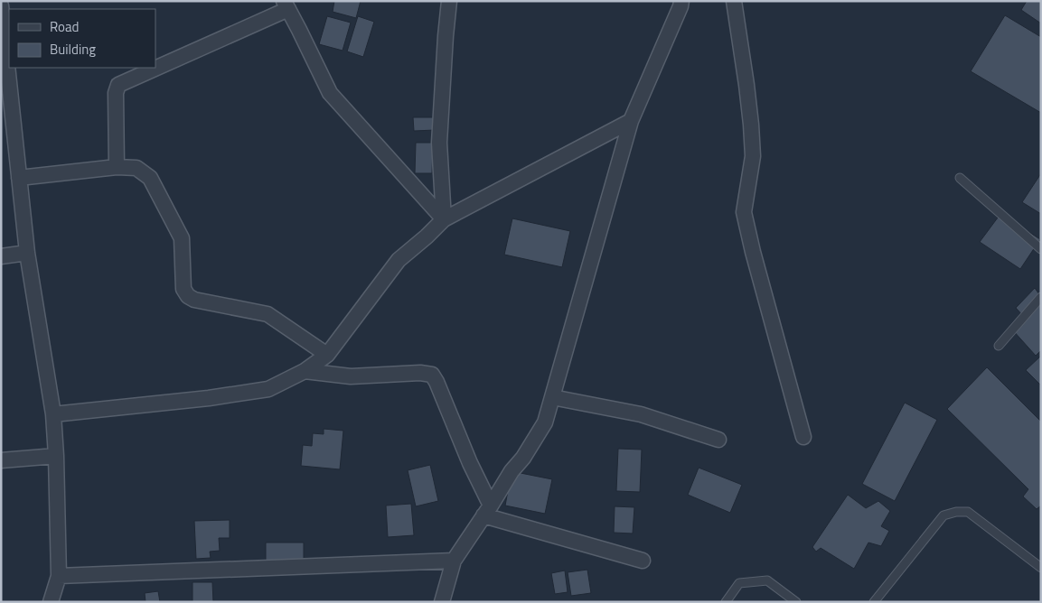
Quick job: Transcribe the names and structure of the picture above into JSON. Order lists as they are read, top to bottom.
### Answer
{
  "legend": ["Road", "Building"]
}
